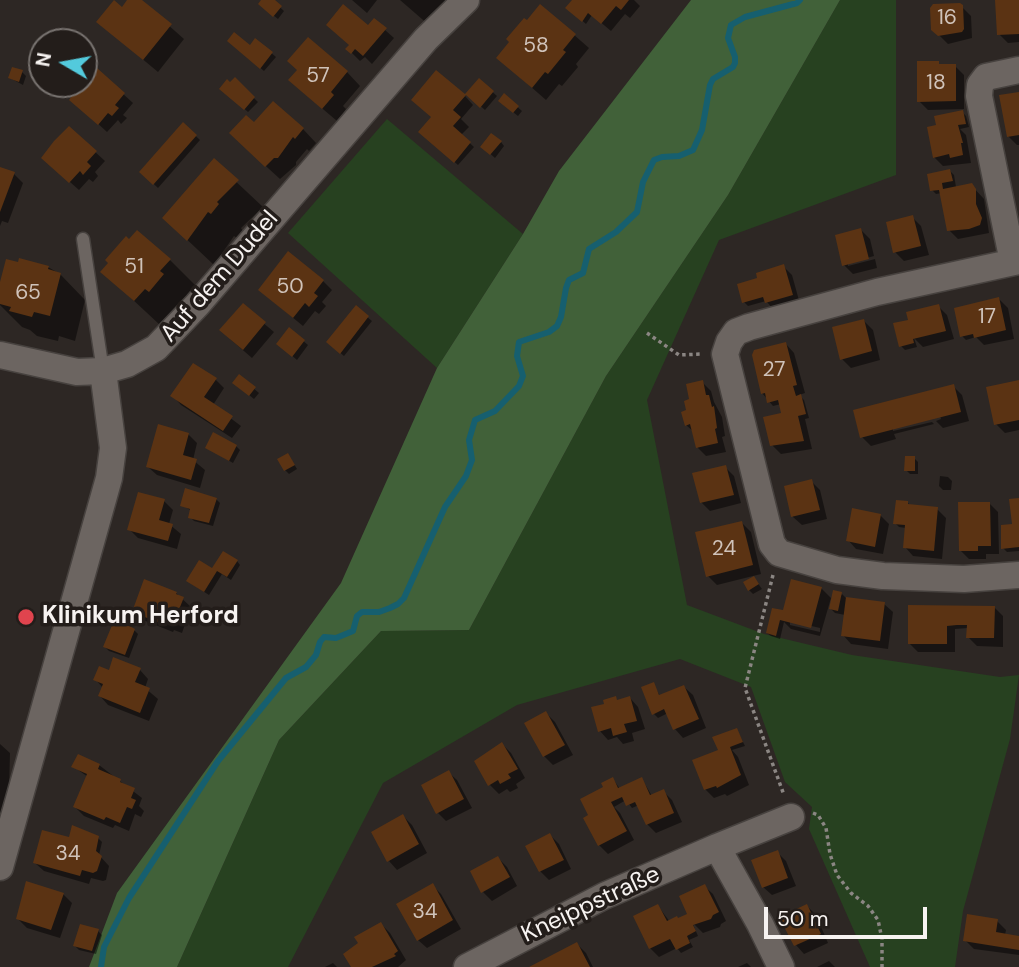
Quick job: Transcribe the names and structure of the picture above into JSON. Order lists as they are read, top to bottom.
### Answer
{
  "streets": {
    "street": ["Auf dem Dudel", "Kneippstraße"]
  },
  "places": ["Klinikum Herford"],
  "house_numbers": [
    "16",
    "58",
    "57",
    "18",
    "51",
    "50",
    "65",
    "17",
    "27",
    "24",
    "34",
    "34"
  ],
  "scale_bar": "50 m",
  "north": "left"
}
